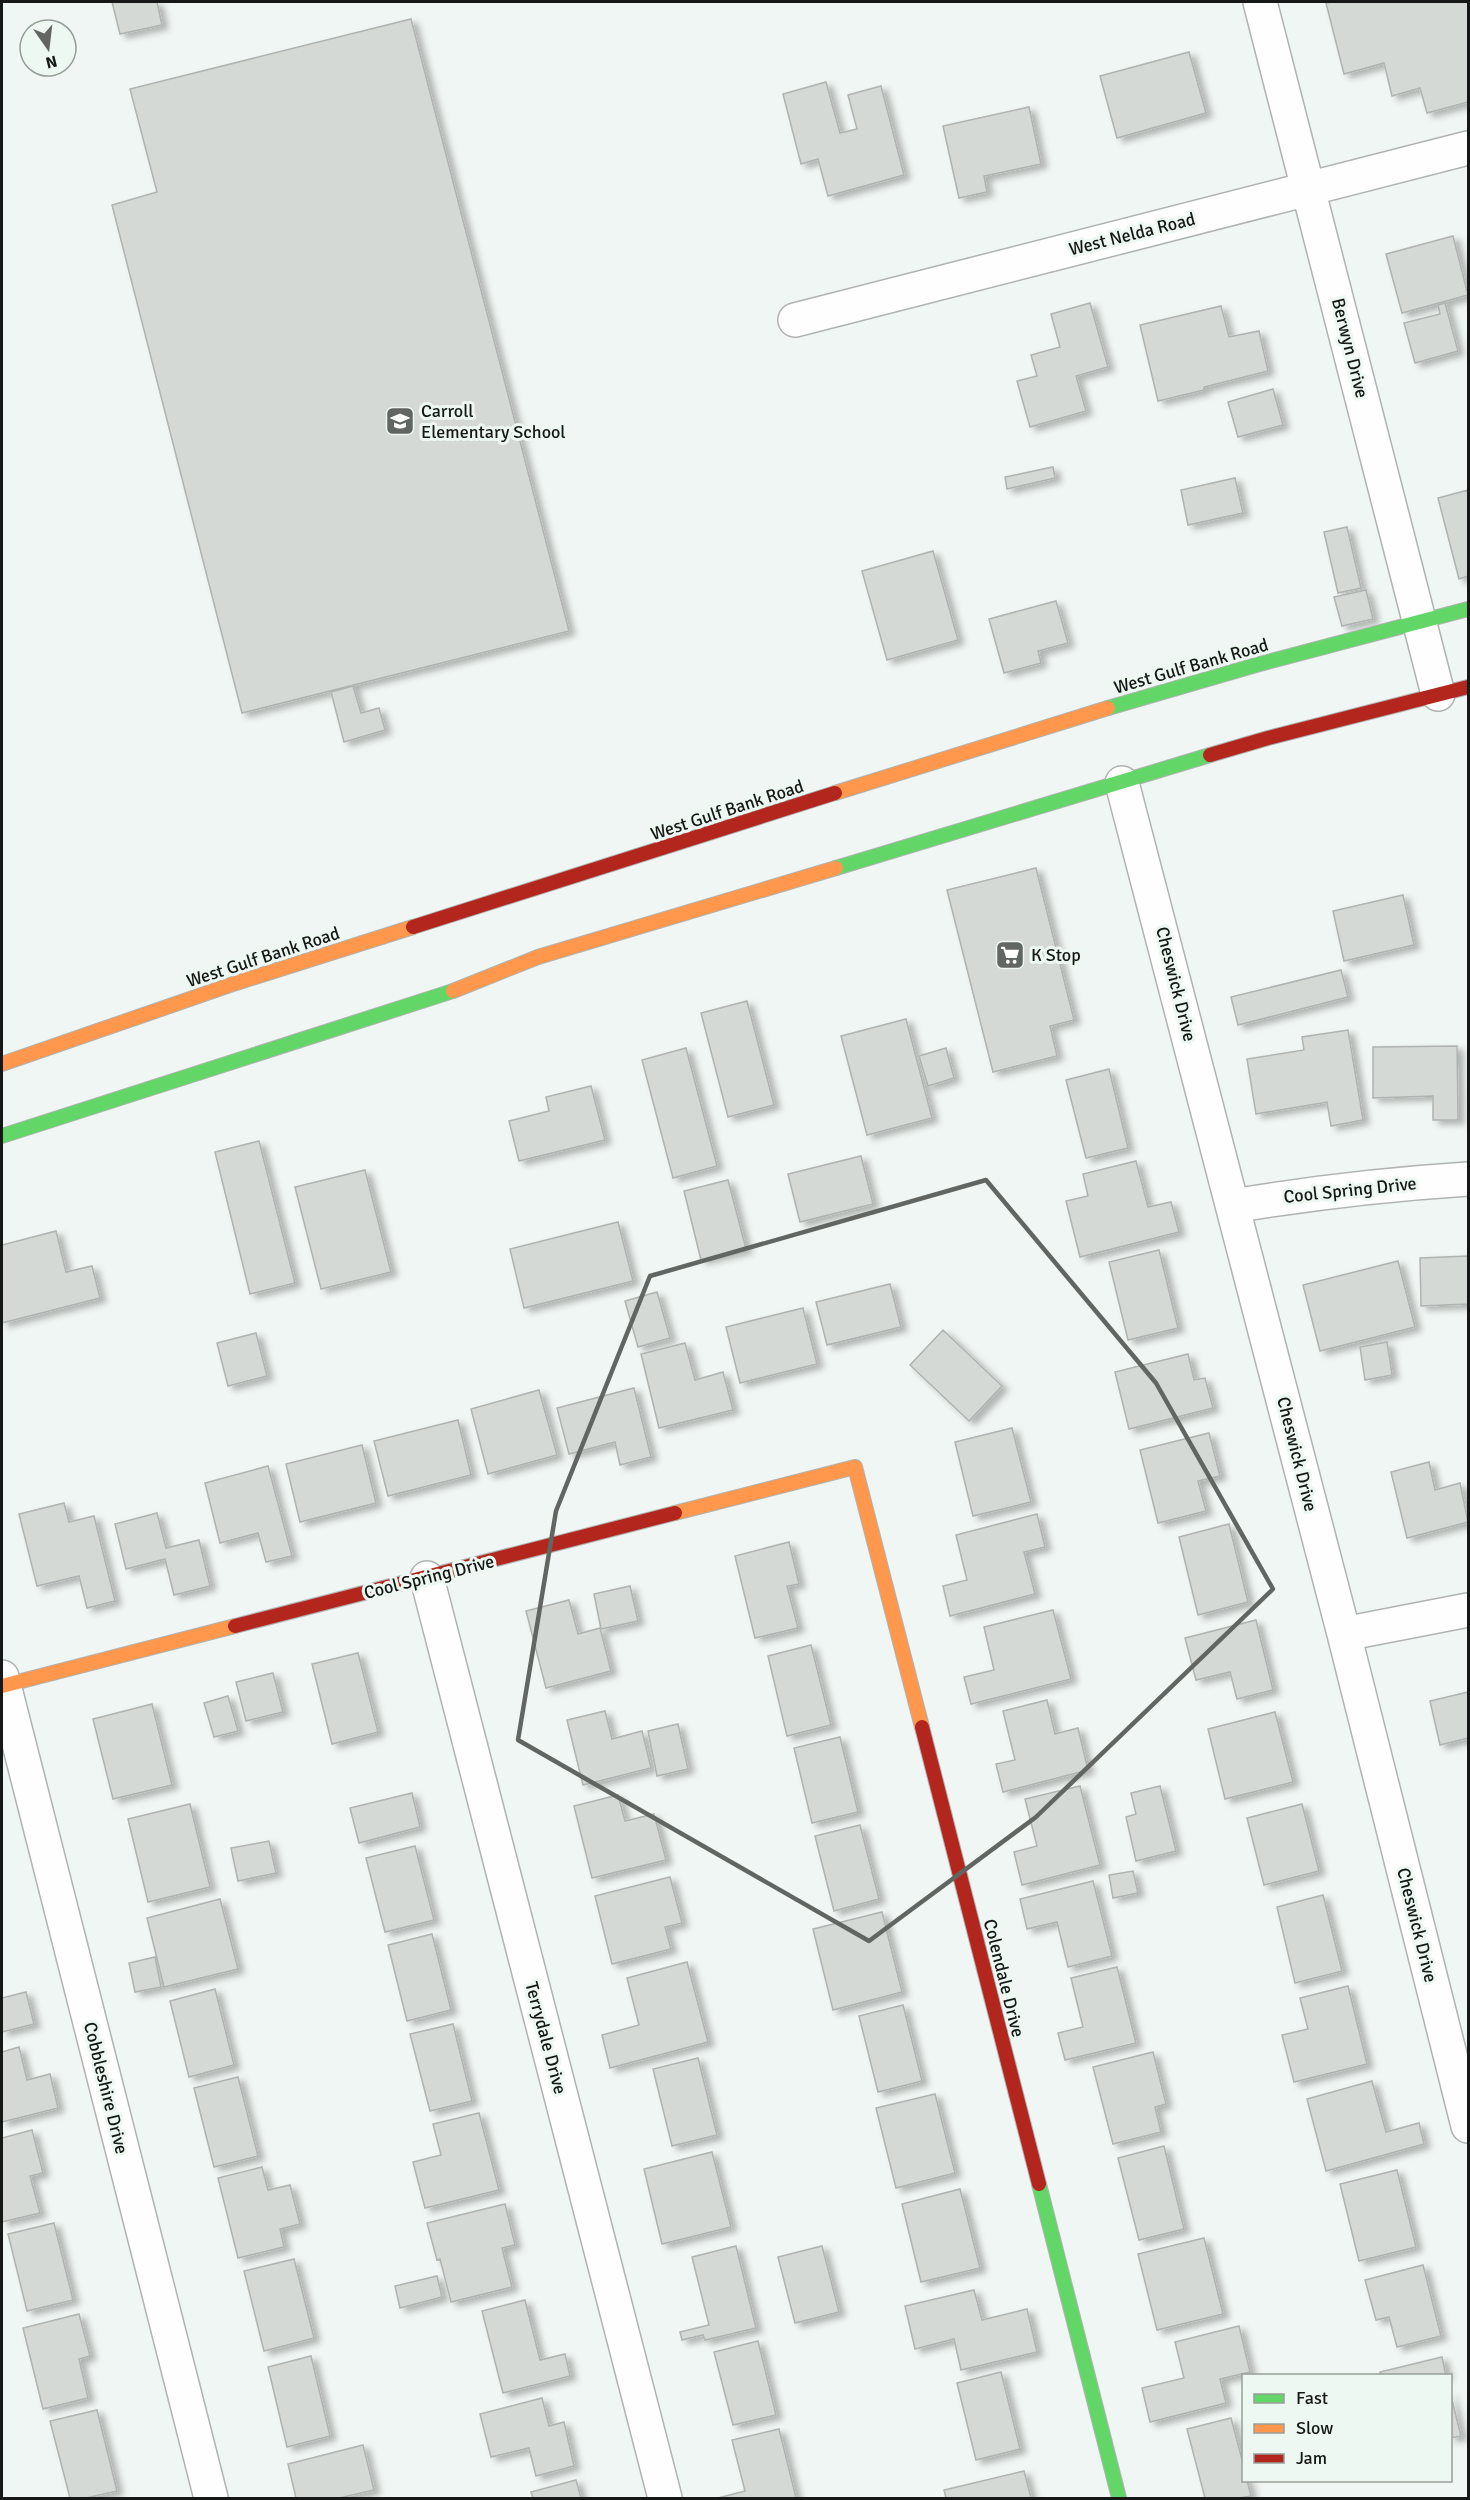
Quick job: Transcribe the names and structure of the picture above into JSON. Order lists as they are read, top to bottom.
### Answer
{
  "streets": {
    "main road": ["West Gulf Bank Road", "Cool Spring Drive", "Colendale Drive"],
    "street": [
      "West Nelda Road",
      "Berwyn Drive",
      "Cheswick Drive",
      "Terrydale Drive",
      "Cobbleshire Drive"
    ]
  },
  "crossings": [
    ["West Nelda Road", "Berwyn Drive"],
    ["Berwyn Drive", "West Gulf Bank Road"],
    ["Cheswick Drive", "Cool Spring Drive"],
    ["Cool Spring Drive", "Colendale Drive"],
    ["Cool Spring Drive", "Terrydale Drive"],
    ["Cool Spring Drive", "Cobbleshire Drive"]
  ],
  "places": {
    "school or university": ["Carroll Elementary School"],
    "supermarket": ["K Stop"]
  },
  "legend": ["Fast", "Slow", "Jam"],
  "north": "bottom"
}
